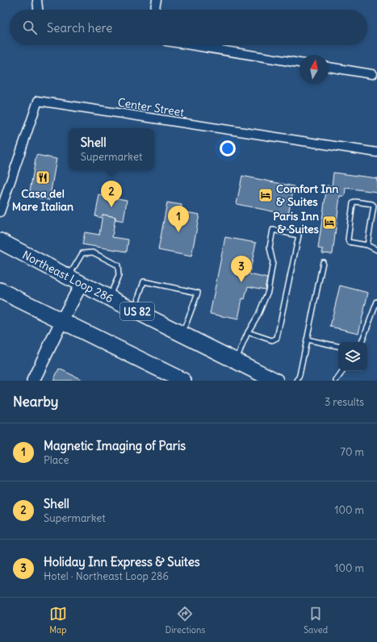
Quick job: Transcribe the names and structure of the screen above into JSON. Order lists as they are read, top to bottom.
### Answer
{
  "streets": {
    "highway": ["Northeast Loop 286", "US 82"],
    "street": ["Center Street"]
  },
  "places": {
    "restaurant": ["Casa del Mare Italian"],
    "hotel": ["Comfort Inn & Suites", "Paris Inn & Suites"]
  },
  "north": "top",
  "page": {
    "search": "Search here",
    "popup": ["Shell", "Supermarket"],
    "pins": ["2", "1", "3"],
    "heading": ["Nearby", "3 results"],
    "list": [
      {
        "mark": "1",
        "name": "Magnetic Imaging of Paris",
        "note": "Place",
        "value": "70 m"
      },
      {
        "mark": "2",
        "name": "Shell",
        "note": "Supermarket",
        "value": "100 m"
      },
      {
        "mark": "3",
        "name": "Holiday Inn Express & Suites",
        "note": "Hotel · Northeast Loop 286",
        "value": "100 m"
      }
    ],
    "nav": ["Map", "Directions", "Saved"]
  }
}
